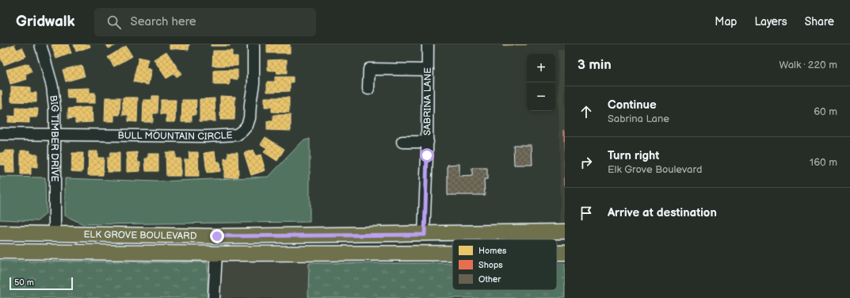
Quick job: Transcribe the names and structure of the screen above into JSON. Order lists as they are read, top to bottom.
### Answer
{
  "streets": {
    "main road": ["ELK GROVE BOULEVARD"],
    "street": ["SABRINA LANE", "BULL MOUNTAIN CIRCLE", "BIG TIMBER DRIVE"]
  },
  "crossings": [
    ["SABRINA LANE", "ELK GROVE BOULEVARD"],
    ["BULL MOUNTAIN CIRCLE", "BIG TIMBER DRIVE"],
    ["BIG TIMBER DRIVE", "ELK GROVE BOULEVARD"]
  ],
  "legend": ["Homes", "Shops", "Other"],
  "scale_bar": "50 m",
  "page": {
    "header": "Gridwalk",
    "search": "Search here",
    "nav": ["Map", "Layers", "Share"],
    "heading": ["3 min", "Walk · 220 m"],
    "map_buttons": ["+", "−"],
    "list": [
      ["Continue", "Sabrina Lane", "60 m"],
      ["Turn right", "Elk Grove Boulevard", "160 m"],
      "Arrive at destination"
    ],
    "scale": "50 m"
  }
}
